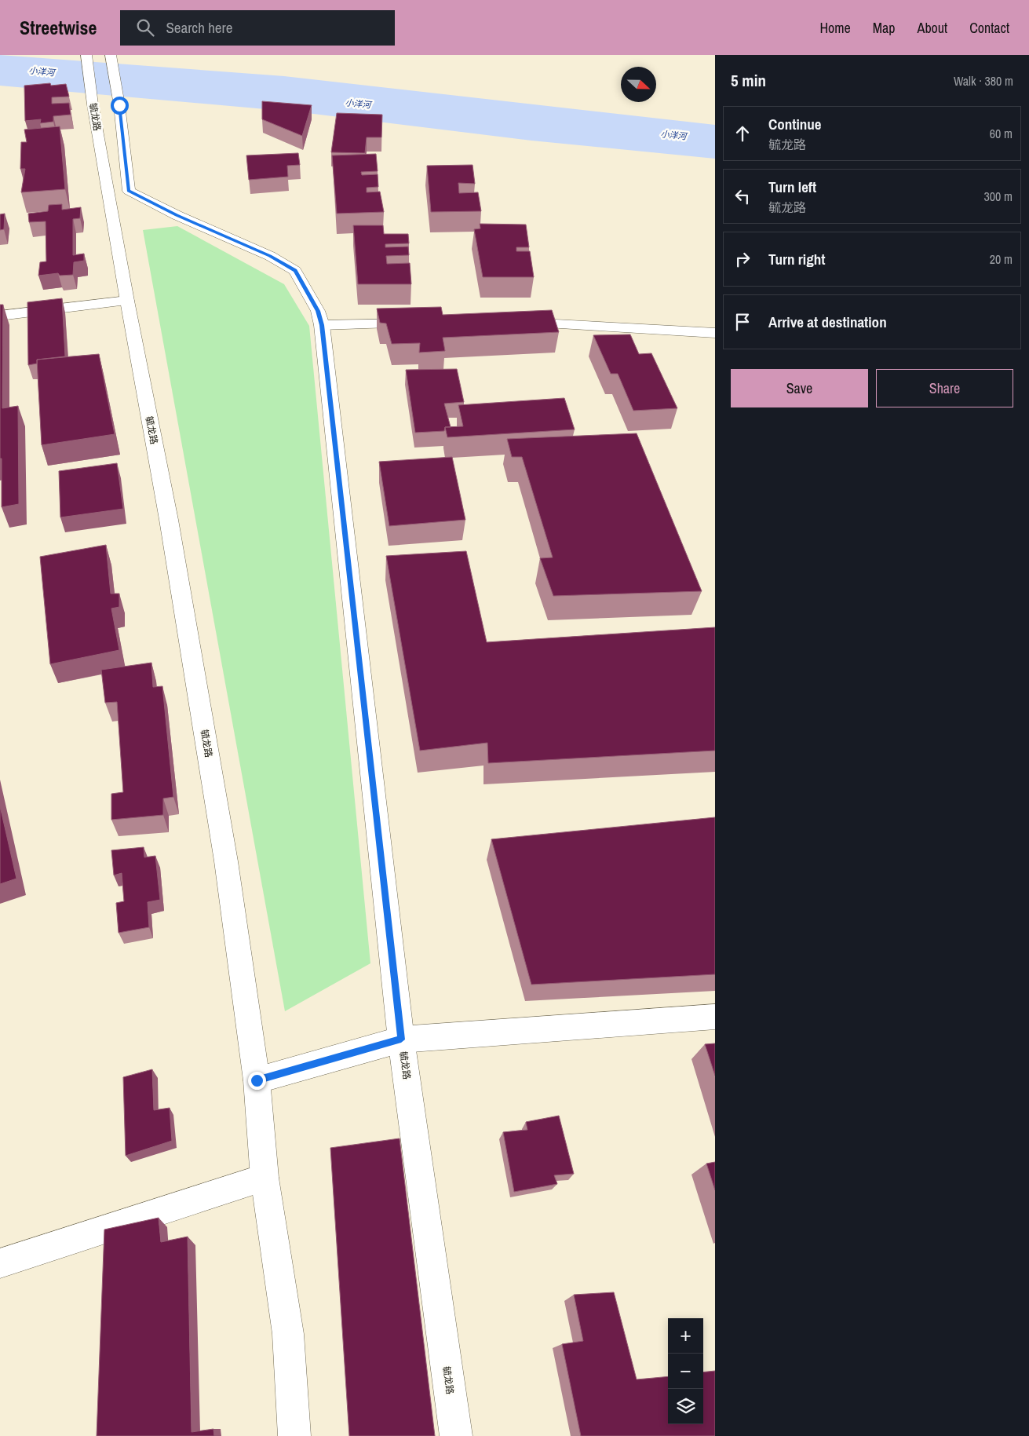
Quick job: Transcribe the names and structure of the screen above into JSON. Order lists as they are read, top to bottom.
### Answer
{
  "streets": {
    "main road": ["毓龙路"]
  },
  "water": ["小洋河"],
  "north": "right",
  "page": {
    "header": "Streetwise",
    "search": "Search here",
    "nav": [
      "Home",
      "Map",
      "About",
      "Contact"
    ],
    "heading": ["5 min", "Walk · 380 m"],
    "list": [
      ["Continue", "毓龙路", "60 m"],
      ["Turn left", "毓龙路", "300 m"],
      ["Turn right", "20 m"],
      "Arrive at destination"
    ],
    "buttons": ["Save", "Share"],
    "map_buttons": ["+", "−"]
  }
}
